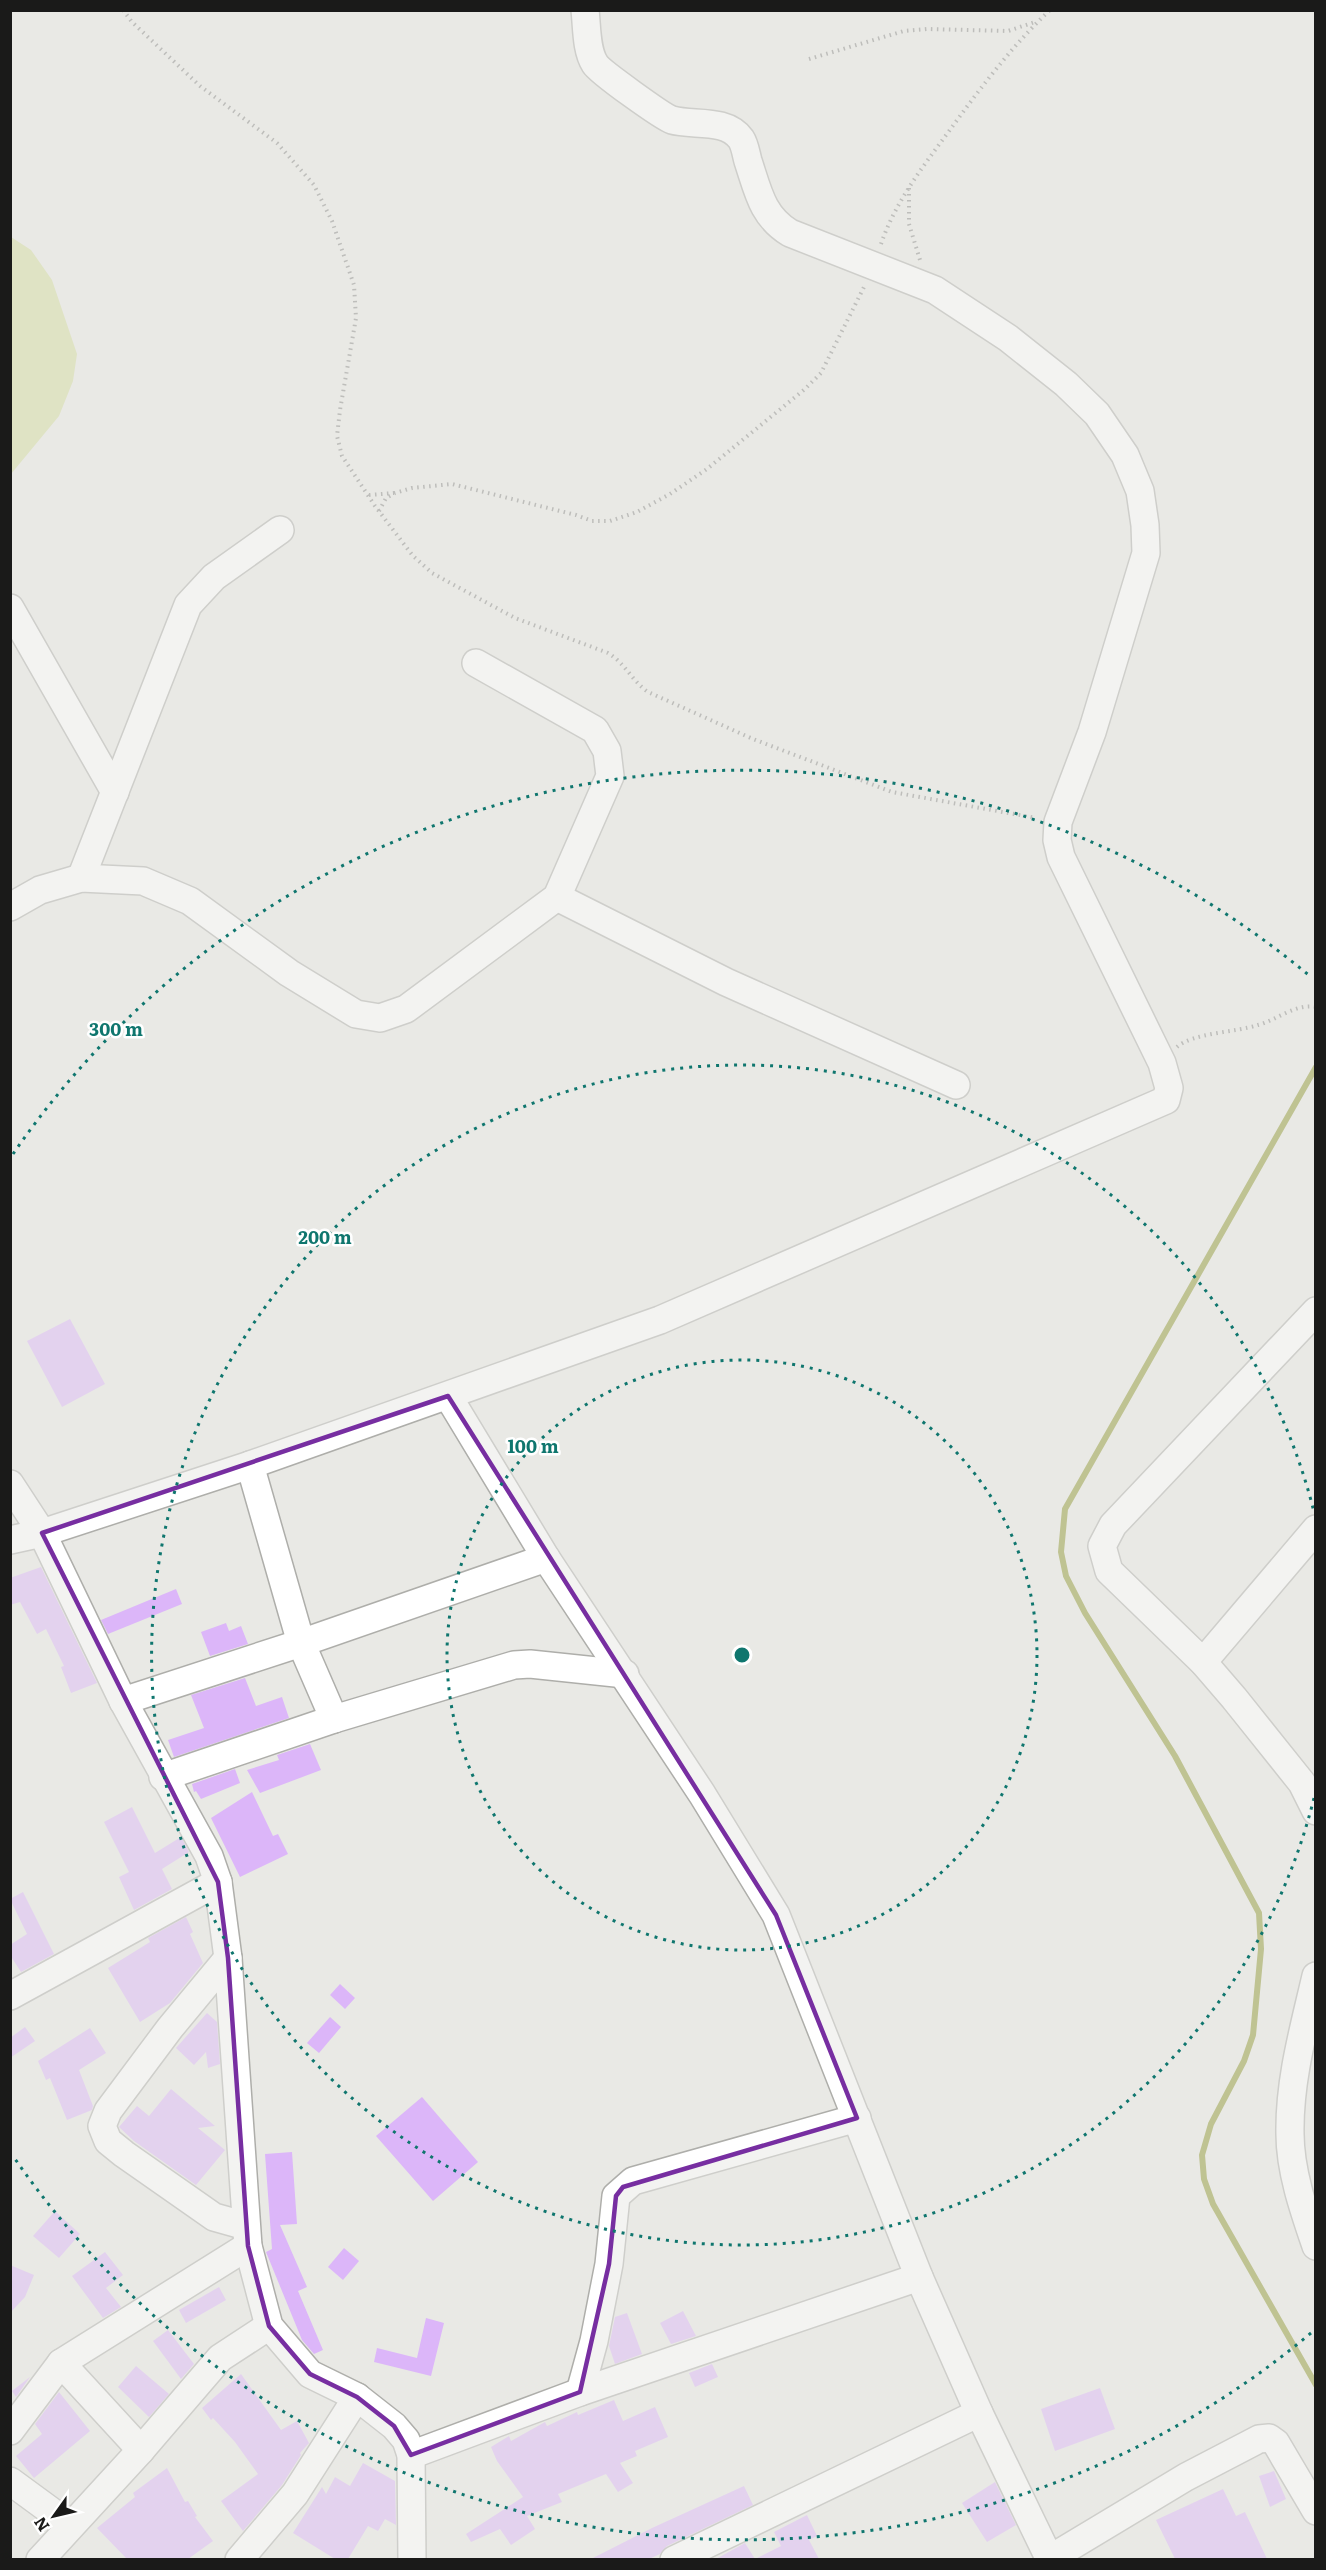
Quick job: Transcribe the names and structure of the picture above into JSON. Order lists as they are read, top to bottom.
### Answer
{
  "north": "bottom left",
  "rings": ["300 m", "200 m", "100 m"]
}
